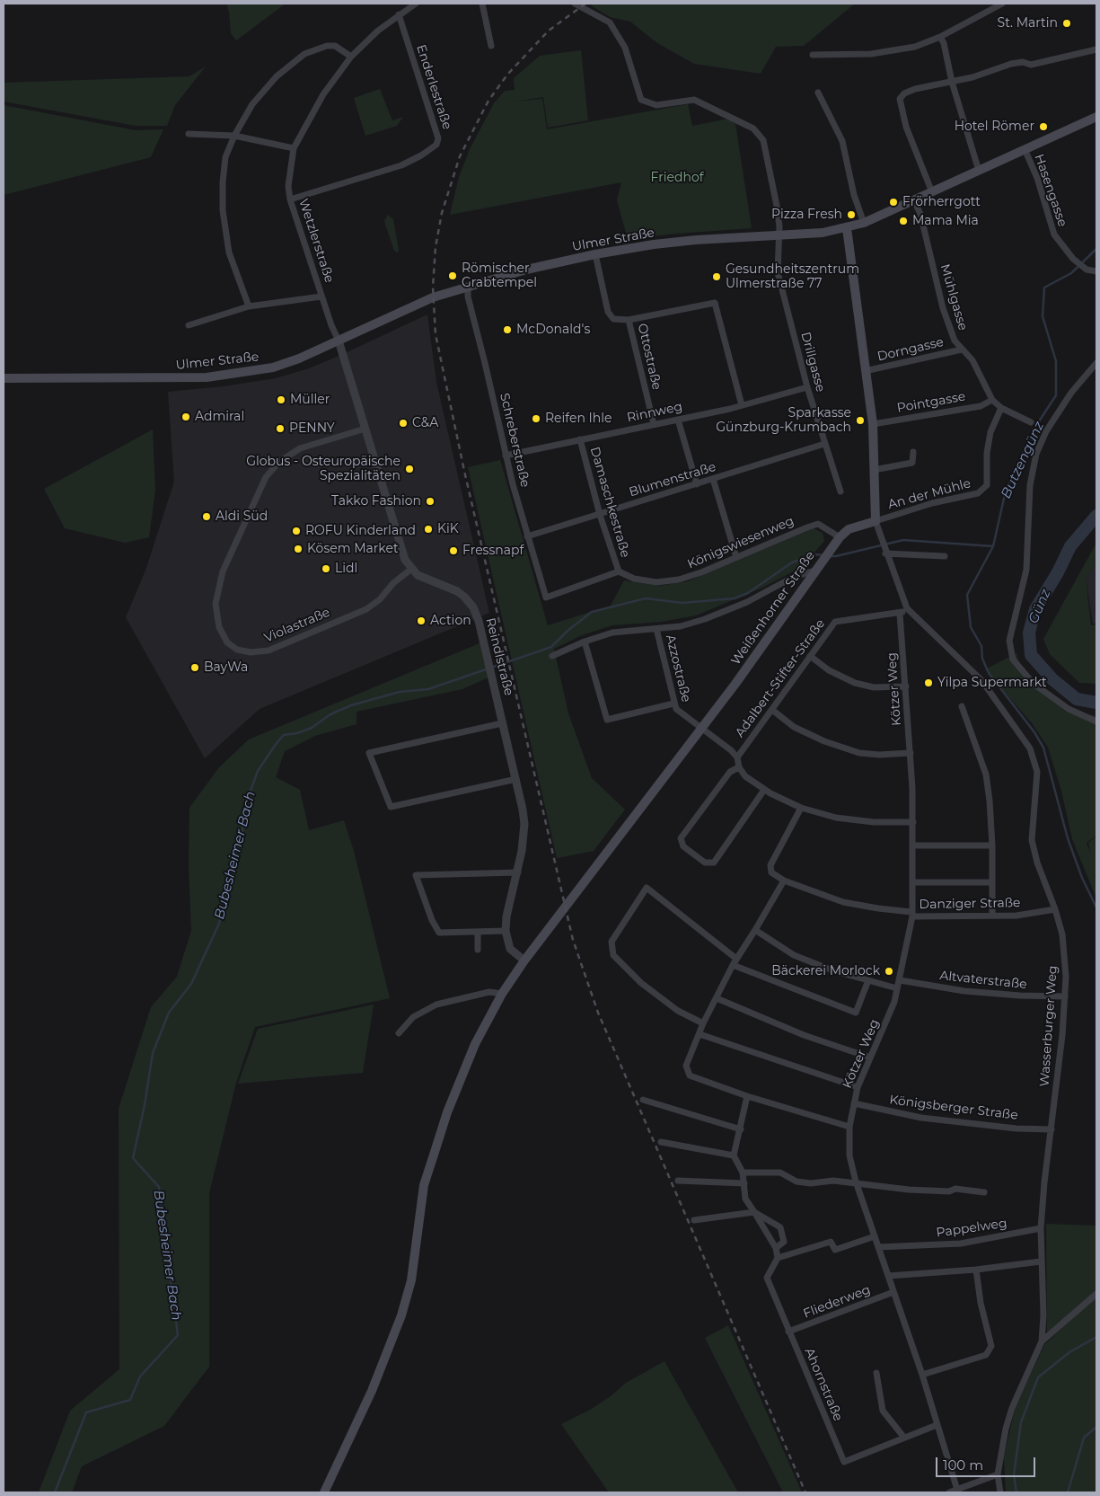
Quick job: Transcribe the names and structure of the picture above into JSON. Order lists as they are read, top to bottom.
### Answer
{
  "streets": {
    "main road": ["Ulmer Straße", "Weißenhorner Straße"],
    "street": [
      "Enderlestraße",
      "Hasengasse",
      "Wetzlerstraße",
      "Mühlgasse",
      "Dorngasse",
      "Ottostraße",
      "Drillgasse",
      "Pointgasse",
      "Rinnweg",
      "Schreberstraße",
      "Blumenstraße",
      "An der Mühle",
      "Damaschkestraße",
      "Königswiesenweg",
      "Violastraße",
      "Reindlstraße",
      "Azzostraße",
      "Adalbert-Stifter-Straße",
      "Kötzer Weg",
      "Danziger Straße",
      "Altvaterstraße",
      "Wasserburger Weg",
      "Königsberger Straße",
      "Pappelweg",
      "Fliederweg",
      "Ahornstraße"
    ]
  },
  "crossings": [
    ["Enderlestraße", "Wetzlerstraße"],
    ["Hasengasse", "Ulmer Straße"],
    ["Ulmer Straße", "Wetzlerstraße"],
    ["Ulmer Straße", "Mühlgasse"],
    ["Ulmer Straße", "Drillgasse"],
    ["Ulmer Straße", "Schreberstraße"],
    ["Mühlgasse", "Dorngasse"],
    ["Mühlgasse", "Pointgasse"],
    ["Mühlgasse", "An der Mühle"],
    ["Ottostraße", "Rinnweg"],
    ["Drillgasse", "Rinnweg"],
    ["Drillgasse", "Blumenstraße"],
    ["Rinnweg", "Schreberstraße"],
    ["Rinnweg", "Damaschkestraße"],
    ["Schreberstraße", "Blumenstraße"],
    ["Schreberstraße", "Damaschkestraße"],
    ["Schreberstraße", "Königswiesenweg"],
    ["Blumenstraße", "Damaschkestraße"],
    ["An der Mühle", "Weißenhorner Straße"],
    ["An der Mühle", "Wasserburger Weg"],
    ["Damaschkestraße", "Königswiesenweg"],
    ["Königswiesenweg", "Weißenhorner Straße"],
    ["Weißenhorner Straße", "Reindlstraße"],
    ["Weißenhorner Straße", "Azzostraße"],
    ["Weißenhorner Straße", "Wasserburger Weg"],
    ["Violastraße", "Reindlstraße"],
    ["Azzostraße", "Adalbert-Stifter-Straße"],
    ["Adalbert-Stifter-Straße", "Kötzer Weg"],
    ["Kötzer Weg", "Danziger Straße"],
    ["Kötzer Weg", "Altvaterstraße"],
    ["Kötzer Weg", "Königsberger Straße"],
    ["Kötzer Weg", "Pappelweg"],
    ["Kötzer Weg", "Fliederweg"],
    ["Kötzer Weg", "Ahornstraße"],
    ["Danziger Straße", "Wasserburger Weg"],
    ["Altvaterstraße", "Wasserburger Weg"],
    ["Wasserburger Weg", "Königsberger Straße"],
    ["Wasserburger Weg", "Pappelweg"],
    ["Fliederweg", "Ahornstraße"]
  ],
  "water": ["Butzengünz", "Günz", "Bubesheimer Bach"],
  "parks": ["Friedhof"],
  "places": [
    "St. Martin",
    "Hotel Römer",
    "Frörherrgott",
    "Pizza Fresh",
    "Mama Mia",
    "Römischer Grabtempel",
    "Gesundheitszentrum Ulmerstraße 77",
    "McDonald's",
    "Müller",
    "Admiral",
    "Reifen Ihle",
    "Sparkasse Günzburg-Krumbach",
    "C&A",
    "PENNY",
    "Globus - Osteuropäische Spezialitäten",
    "Takko Fashion",
    "Aldi Süd",
    "KiK",
    "ROFU Kinderland",
    "Kösem Market",
    "Fressnapf",
    "Lidl",
    "Action",
    "BayWa",
    "Yilpa Supermarkt",
    "Bäckerei Morlock"
  ],
  "scale_bar": "100 m"
}
